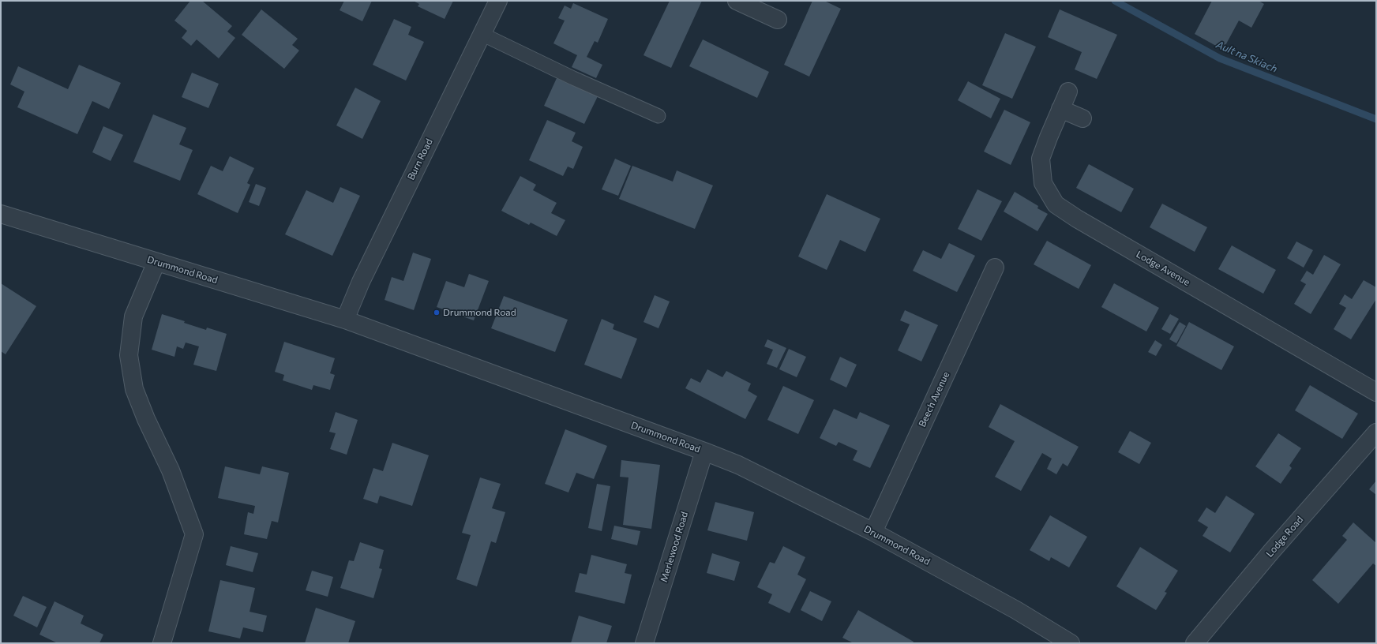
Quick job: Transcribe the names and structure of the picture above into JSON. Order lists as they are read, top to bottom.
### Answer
{
  "streets": {
    "street": [
      "Burn Road",
      "Lodge Avenue",
      "Drummond Road",
      "Beech Avenue",
      "Lodge Road",
      "Merlewood Road"
    ]
  },
  "crossings": [
    ["Burn Road", "Drummond Road"],
    ["Drummond Road", "Beech Avenue"],
    ["Drummond Road", "Merlewood Road"]
  ],
  "water": ["Ault na Skiach"],
  "places": ["Drummond Road"]
}
